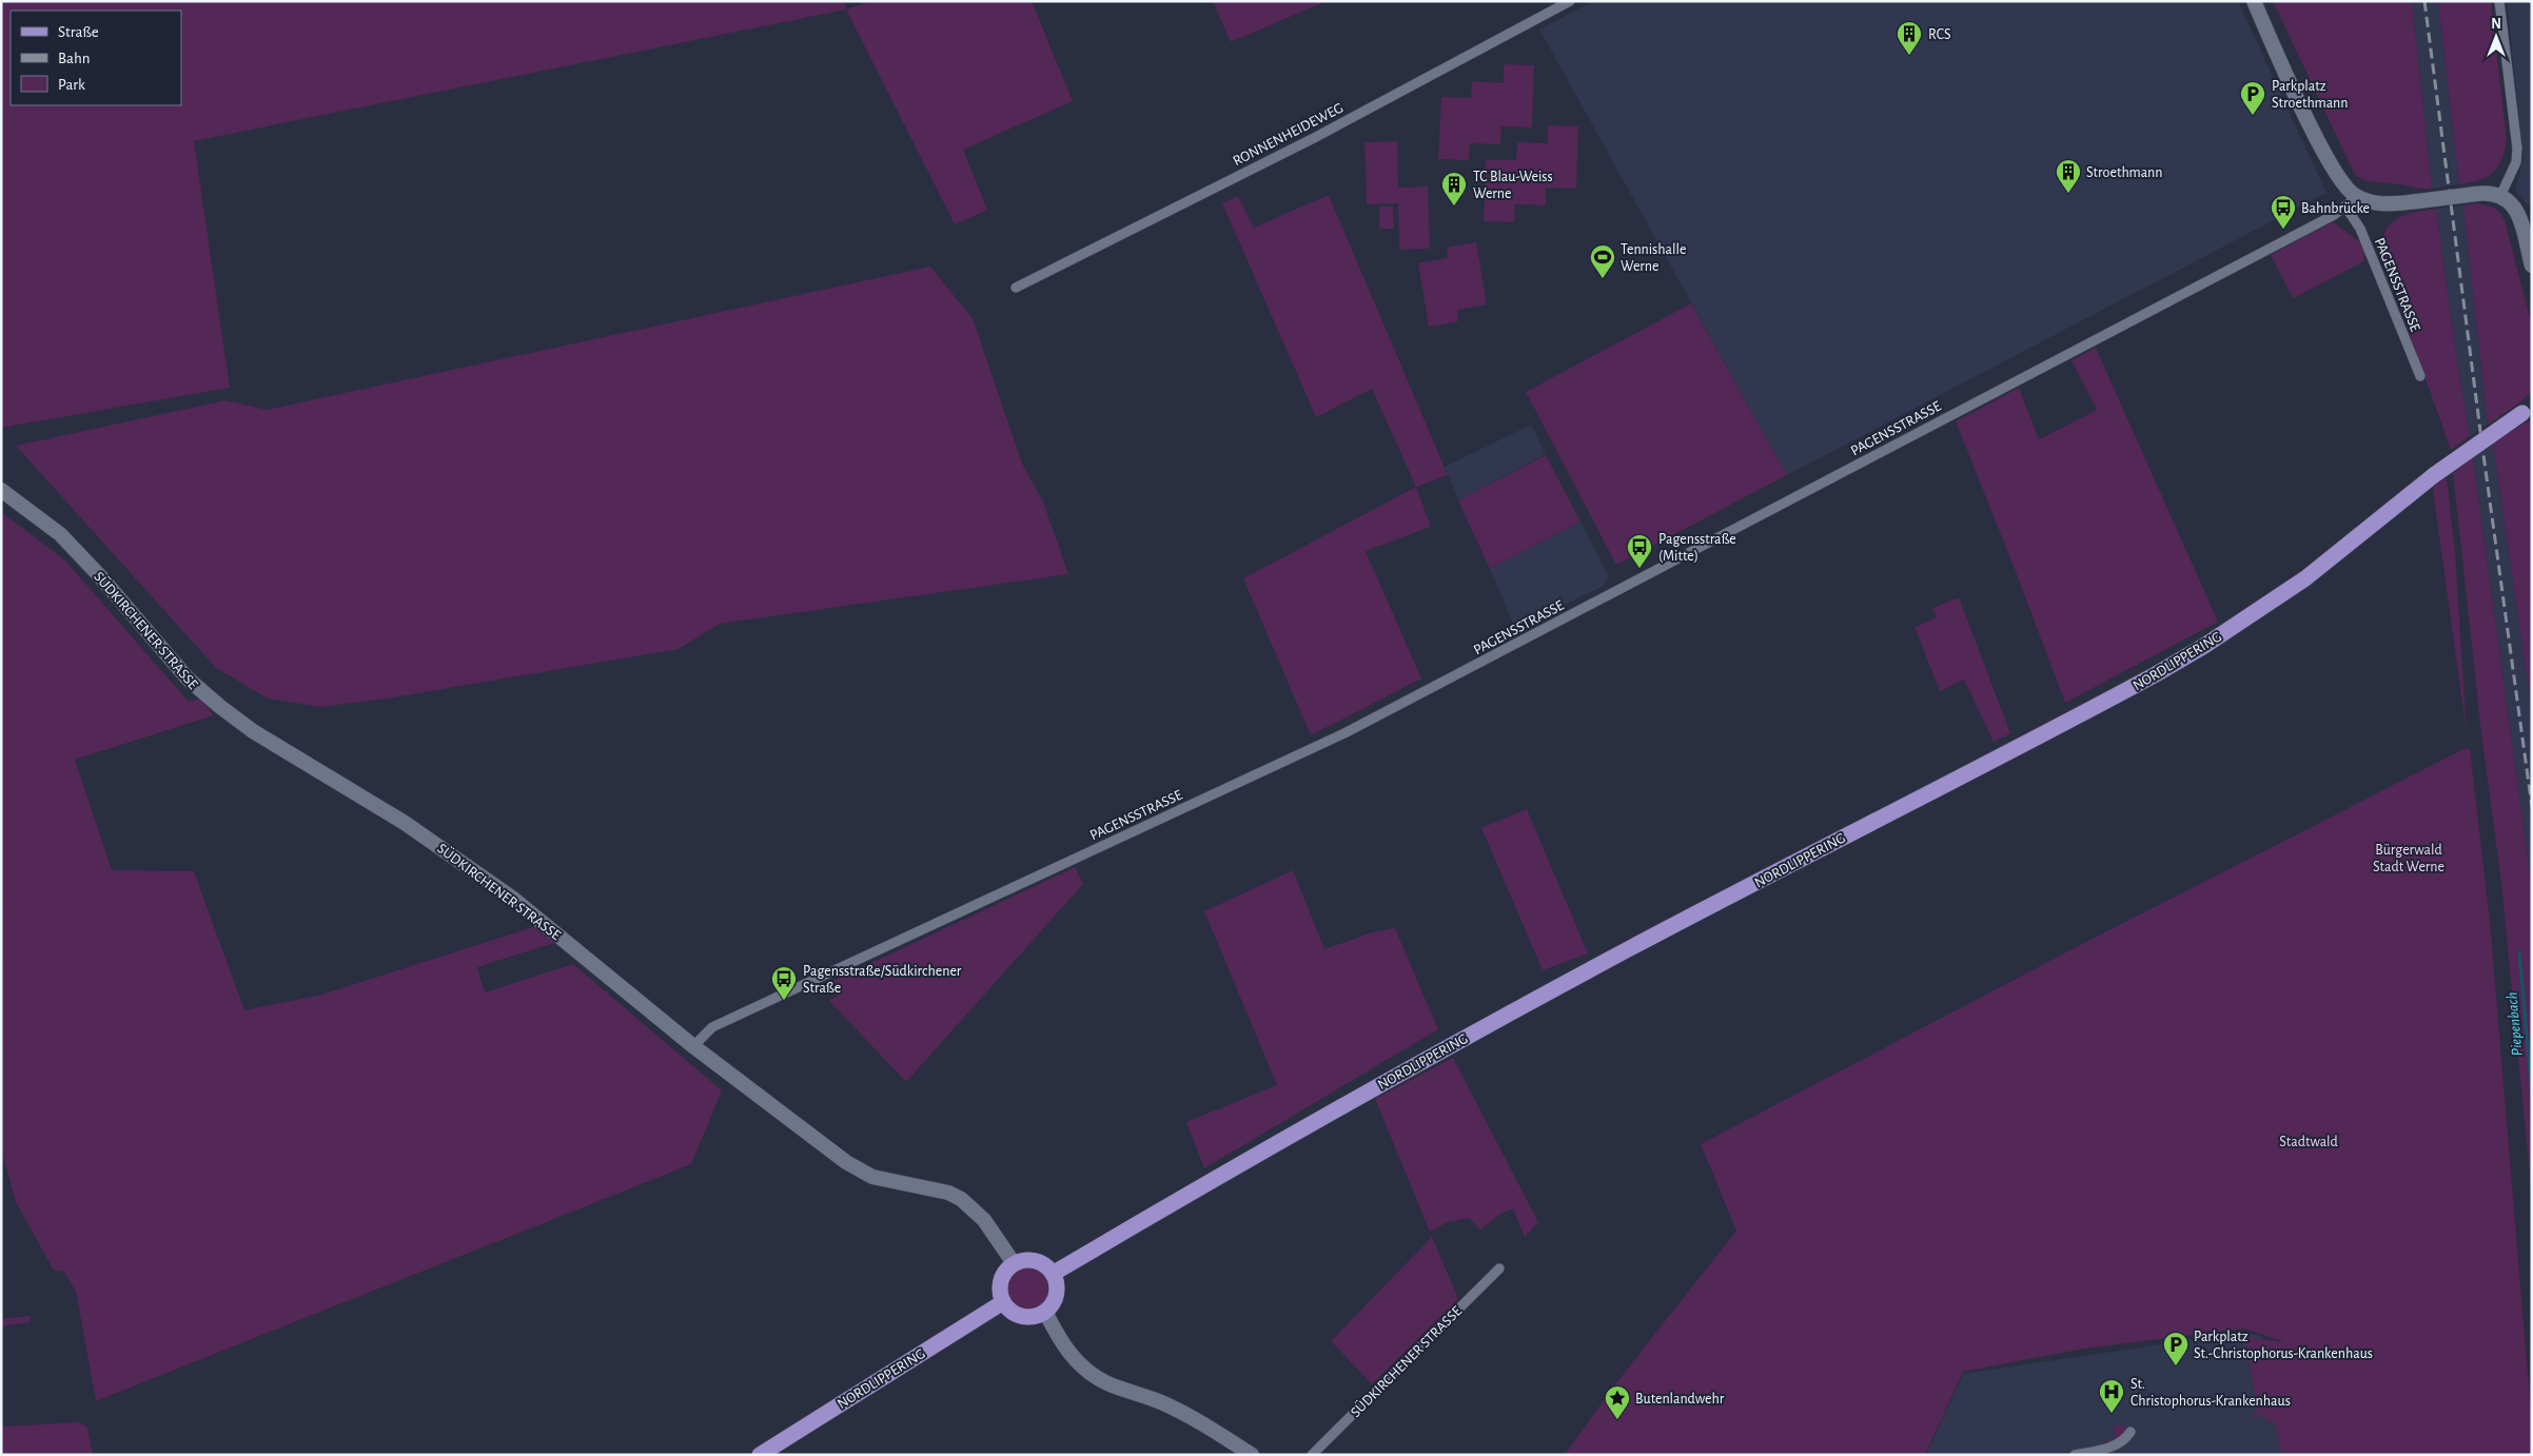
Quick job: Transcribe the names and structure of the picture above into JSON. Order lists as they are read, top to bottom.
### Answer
{
  "streets": {
    "main road": ["NORDLIPPERING"],
    "street": ["RONNENHEIDEWEG", "PAGENSSTRASSE", "SÜDKIRCHENER STRASSE"]
  },
  "crossings": [
    ["PAGENSSTRASSE", "SÜDKIRCHENER STRASSE"],
    ["SÜDKIRCHENER STRASSE", "NORDLIPPERING"]
  ],
  "water": ["Piepenbach"],
  "parks": ["Bürgerwald Stadt Werne", "Stadtwald"],
  "places": {
    "building": ["RCS", "Stroethmann", "TC Blau-Weiss Werne"],
    "parking": ["Parkplatz Stroethmann", "Parkplatz St.-Christophorus-Krankenhaus"],
    "bus stop": ["Bahnbrücke", "Pagensstraße (Mitte)", "Pagensstraße/Südkirchener Straße"],
    "sports": ["Tennishalle Werne"],
    "hospital": ["St. Christophorus-Krankenhaus"],
    "place": ["Butenlandwehr"]
  },
  "legend": ["Straße", "Bahn", "Park"],
  "north": "top"
}
